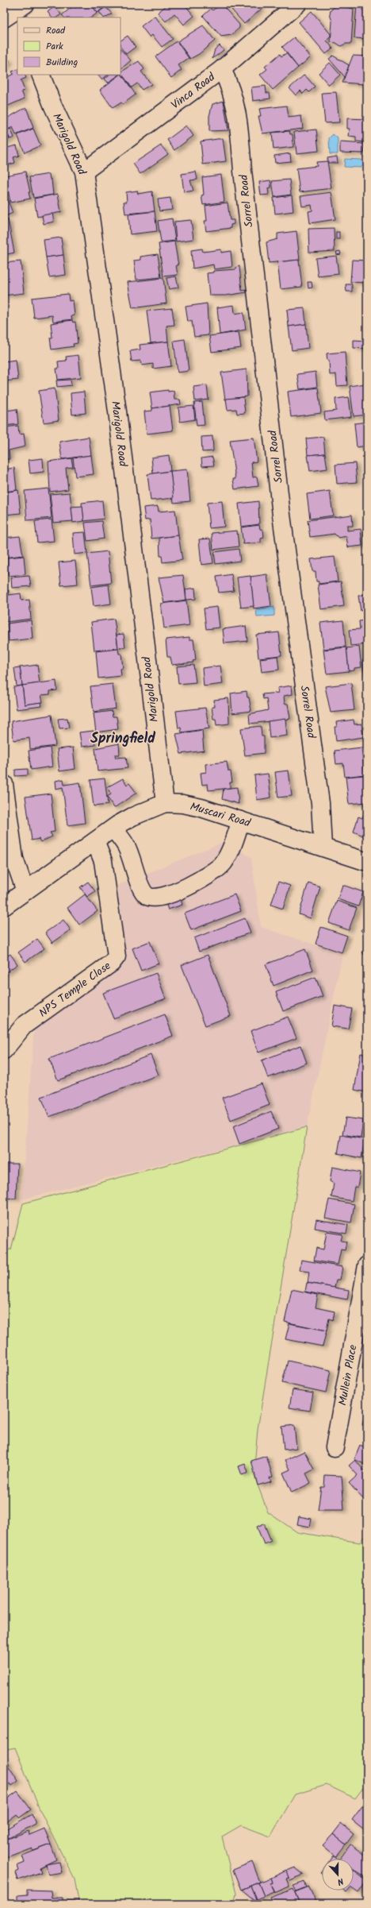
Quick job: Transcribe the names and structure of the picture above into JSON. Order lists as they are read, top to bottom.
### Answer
{
  "streets": {
    "street": [
      "Vinca Road",
      "Marigold Road",
      "Sorrel Road",
      "Muscari Road",
      "NPS Temple Close",
      "Mullein Place"
    ]
  },
  "crossings": [
    ["Vinca Road", "Marigold Road"],
    ["Vinca Road", "Sorrel Road"],
    ["Marigold Road", "Muscari Road"],
    ["Sorrel Road", "Muscari Road"],
    ["Muscari Road", "NPS Temple Close"]
  ],
  "districts": ["Springfield"],
  "legend": ["Road", "Park", "Building"],
  "north": "bottom"
}
